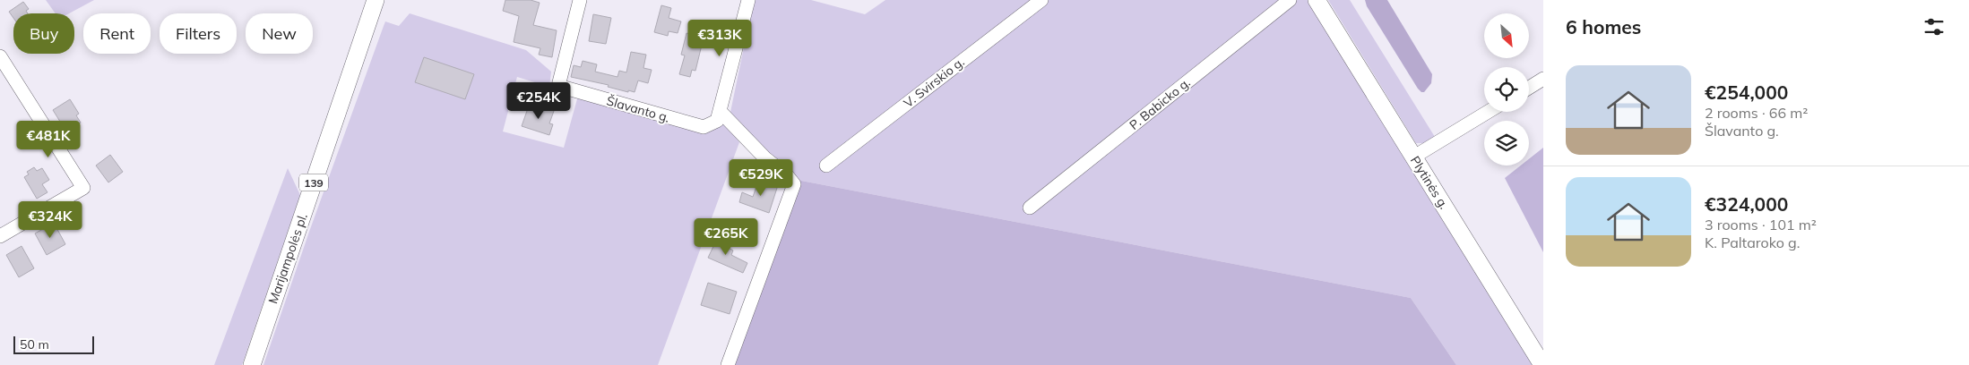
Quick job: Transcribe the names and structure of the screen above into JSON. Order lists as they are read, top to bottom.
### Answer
{
  "streets": {
    "main road": ["139", "Plytinės g.", "Marijampolės pl."],
    "street": ["V. Svirskio g.", "P. Babicko g.", "Šlavanto g."]
  },
  "scale_bar": "50 m",
  "north": "bottom right",
  "page": {
    "heading": "6 homes",
    "chip": [
      "Buy",
      "Rent",
      "Filters",
      "New"
    ],
    "price": [
      "€313K",
      "€254K",
      "€481K",
      "€529K",
      "€324K",
      "€265K"
    ],
    "list": [
      {
        "name": "€254,000",
        "note": "2 rooms · 66 m² · Šlavanto g."
      },
      {
        "name": "€324,000",
        "note": "3 rooms · 101 m² · K. Paltaroko g."
      }
    ],
    "scale": "50 m"
  }
}
